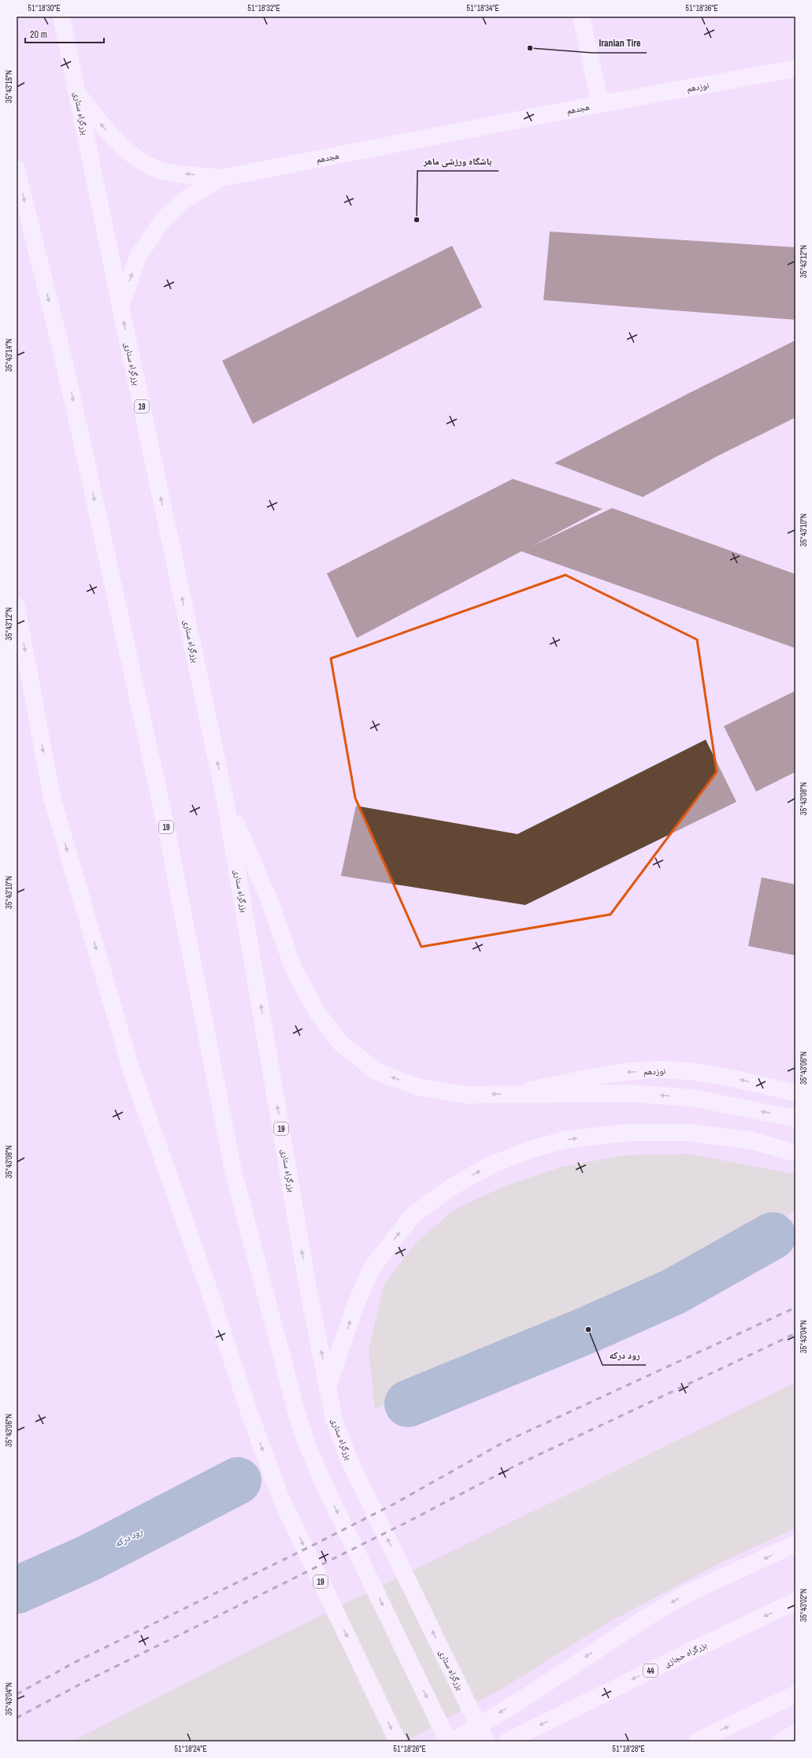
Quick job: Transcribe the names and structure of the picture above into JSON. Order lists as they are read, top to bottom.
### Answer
{
  "streets": {
    "main road": [
      "نوزدهم",
      "هجدهم",
      "بزرگراه ستاری",
      "19",
      "بزرگراه حجازی",
      "44"
    ]
  },
  "crossings": [
    ["نوزدهم", "هجدهم"],
    ["هجدهم", "بزرگراه ستاری"]
  ],
  "water": ["رود درکه"],
  "places": ["Iranian Tire", "باشگاه ورزشی ماهر", "رود درکه"],
  "scale_bar": "20 m",
  "coordinates": [
    "51°18'30\"E",
    "51°18'32\"E",
    "51°18'34\"E",
    "51°18'36\"E",
    "35°43'16\"N",
    "35°43'12\"N",
    "35°43'14\"N",
    "35°43'10\"N",
    "35°43'08\"N",
    "35°43'06\"N",
    "35°43'04\"N",
    "35°43'02\"N",
    "51°18'24\"E",
    "51°18'26\"E",
    "51°18'28\"E"
  ]
}
